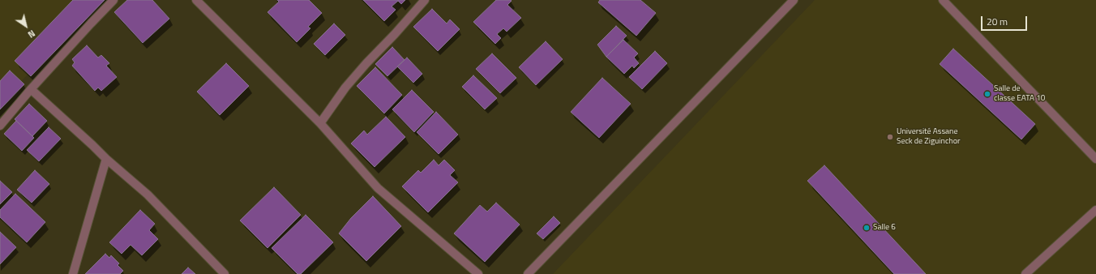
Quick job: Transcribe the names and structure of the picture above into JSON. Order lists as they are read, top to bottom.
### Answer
{
  "places": ["Salle de classe EATA 10", "Université Assane Seck de Ziguinchor", "Salle 6"],
  "scale_bar": "20 m",
  "north": "bottom right"
}
